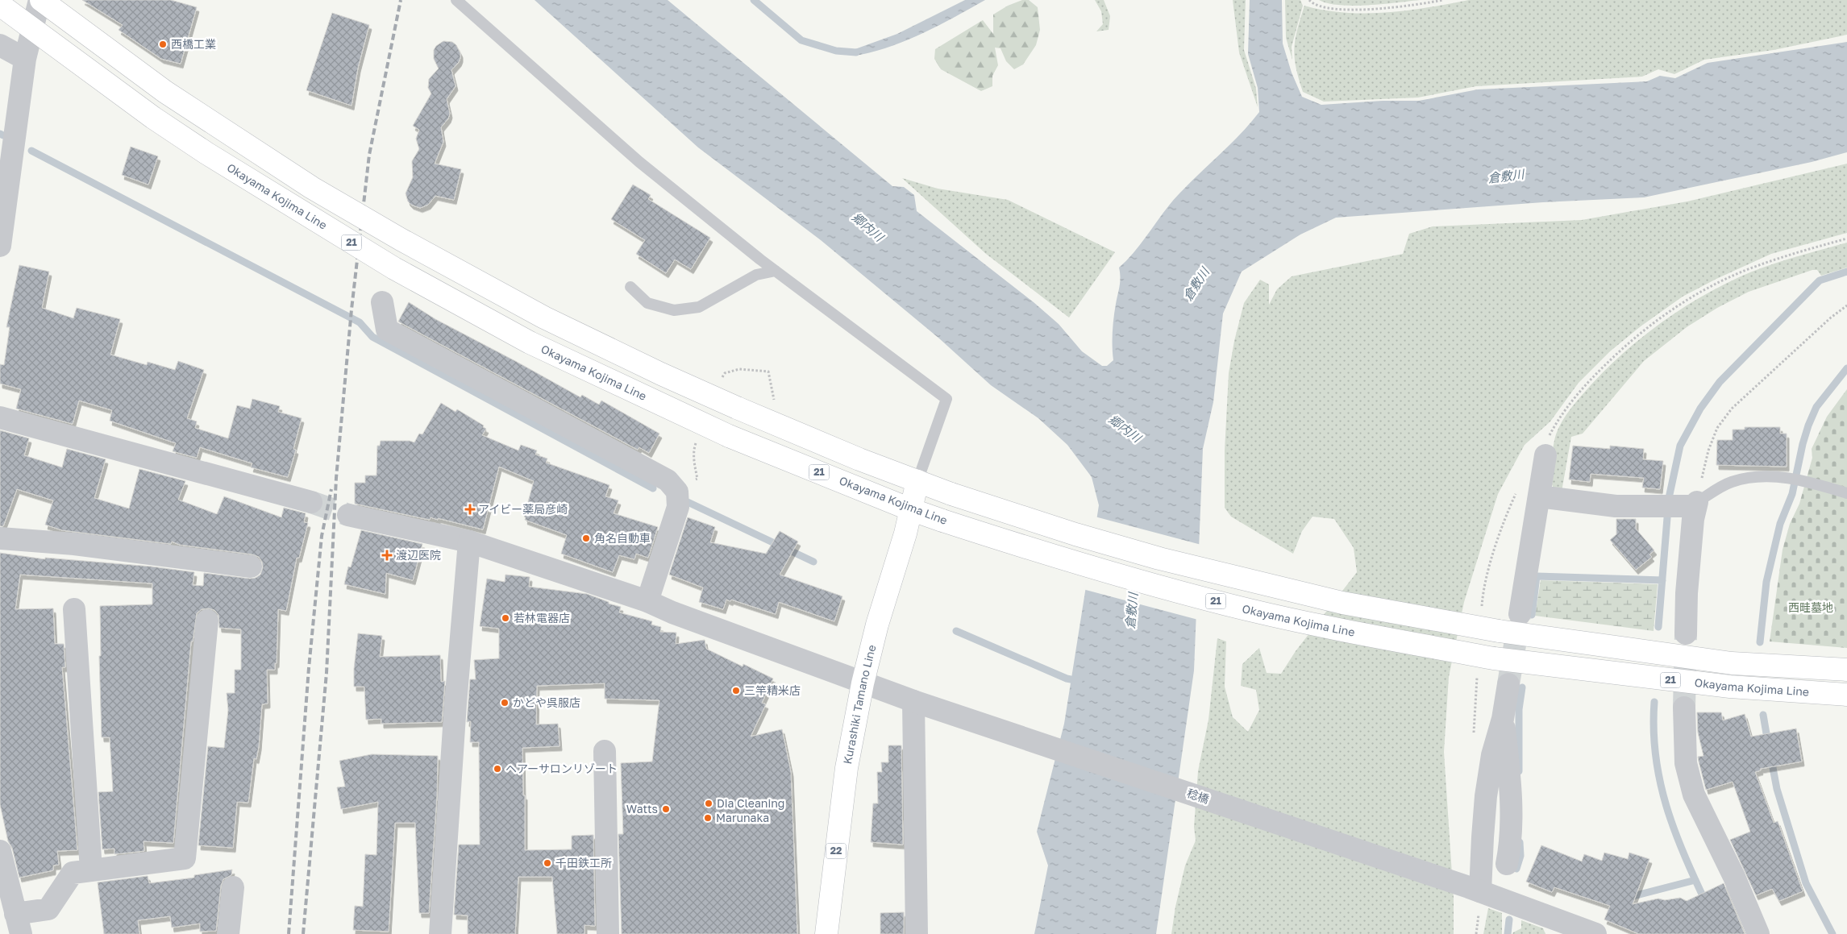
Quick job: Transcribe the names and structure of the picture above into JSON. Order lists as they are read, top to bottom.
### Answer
{
  "streets": {
    "main road": [
      "Okayama Kojima Line",
      "21",
      "Kurashiki Tamano Line",
      "22"
    ],
    "street": ["稔橋"]
  },
  "crossings": [
    ["Okayama Kojima Line", "Kurashiki Tamano Line"],
    ["Kurashiki Tamano Line", "稔橋"]
  ],
  "water": ["倉敷川", "郷内川"],
  "parks": ["西畦墓地"],
  "places": {
    "other": [
      "西橋工業",
      "角名自動車",
      "若林電器店",
      "三竿精米店",
      "かどや呉服店",
      "ヘアーサロンリゾート",
      "Dia Cleaning",
      "Watts",
      "Marunaka",
      "千田鉄工所"
    ],
    "health": ["アイビー薬局彦崎", "渡辺医院"]
  }
}
